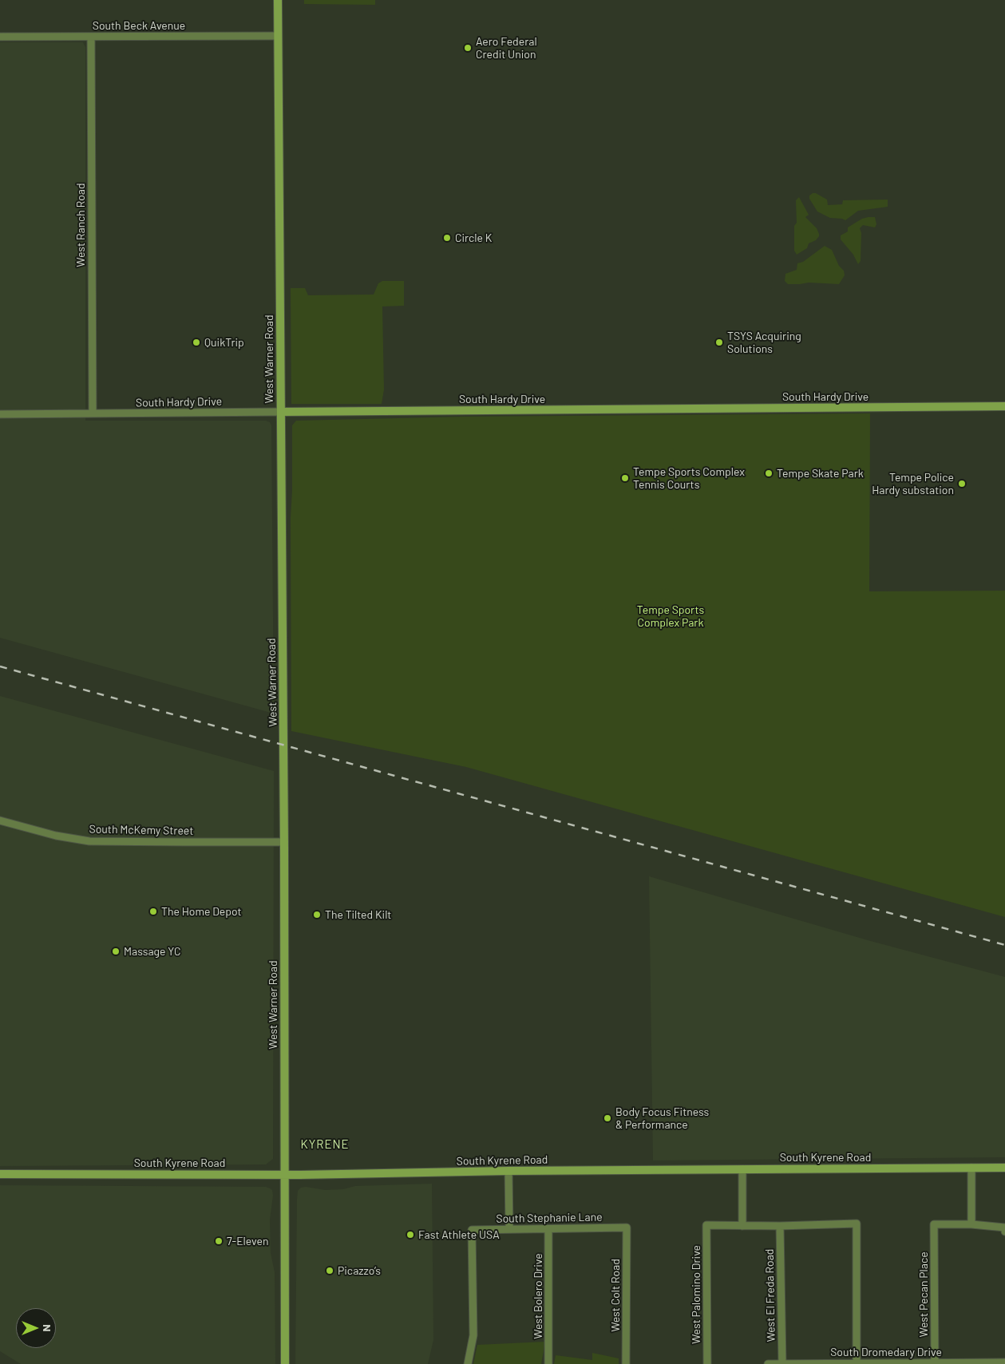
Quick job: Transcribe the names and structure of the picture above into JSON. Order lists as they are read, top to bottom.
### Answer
{
  "streets": {
    "main road": ["West Warner Road", "South Hardy Drive", "South Kyrene Road"],
    "street": [
      "South Beck Avenue",
      "West Ranch Road",
      "South McKemy Street",
      "South Stephanie Lane",
      "West Palomino Drive",
      "West Pecan Place",
      "West Colt Road",
      "West El Freda Road",
      "West Bolero Drive",
      "South Dromedary Drive"
    ]
  },
  "crossings": [
    ["South Beck Avenue", "West Ranch Road"],
    ["South Beck Avenue", "West Warner Road"],
    ["West Ranch Road", "South Hardy Drive"],
    ["West Warner Road", "South Hardy Drive"],
    ["West Warner Road", "South McKemy Street"],
    ["West Warner Road", "South Kyrene Road"],
    ["South Stephanie Lane", "West Colt Road"],
    ["South Stephanie Lane", "West Bolero Drive"],
    ["West Pecan Place", "South Dromedary Drive"],
    ["West El Freda Road", "South Dromedary Drive"]
  ],
  "districts": ["KYRENE"],
  "parks": ["Tempe Sports Complex Park"],
  "places": [
    "Aero Federal Credit Union",
    "Circle K",
    "QuikTrip",
    "TSYS Acquiring Solutions",
    "Tempe Skate Park",
    "Tempe Sports Complex Tennis Courts",
    "Tempe Police Hardy substation",
    "The Home Depot",
    "The Tilted Kilt",
    "Massage YC",
    "Body Focus Fitness & Performance",
    "Fast Athlete USA",
    "7-Eleven",
    "Picazzo’s"
  ],
  "north": "right"
}
